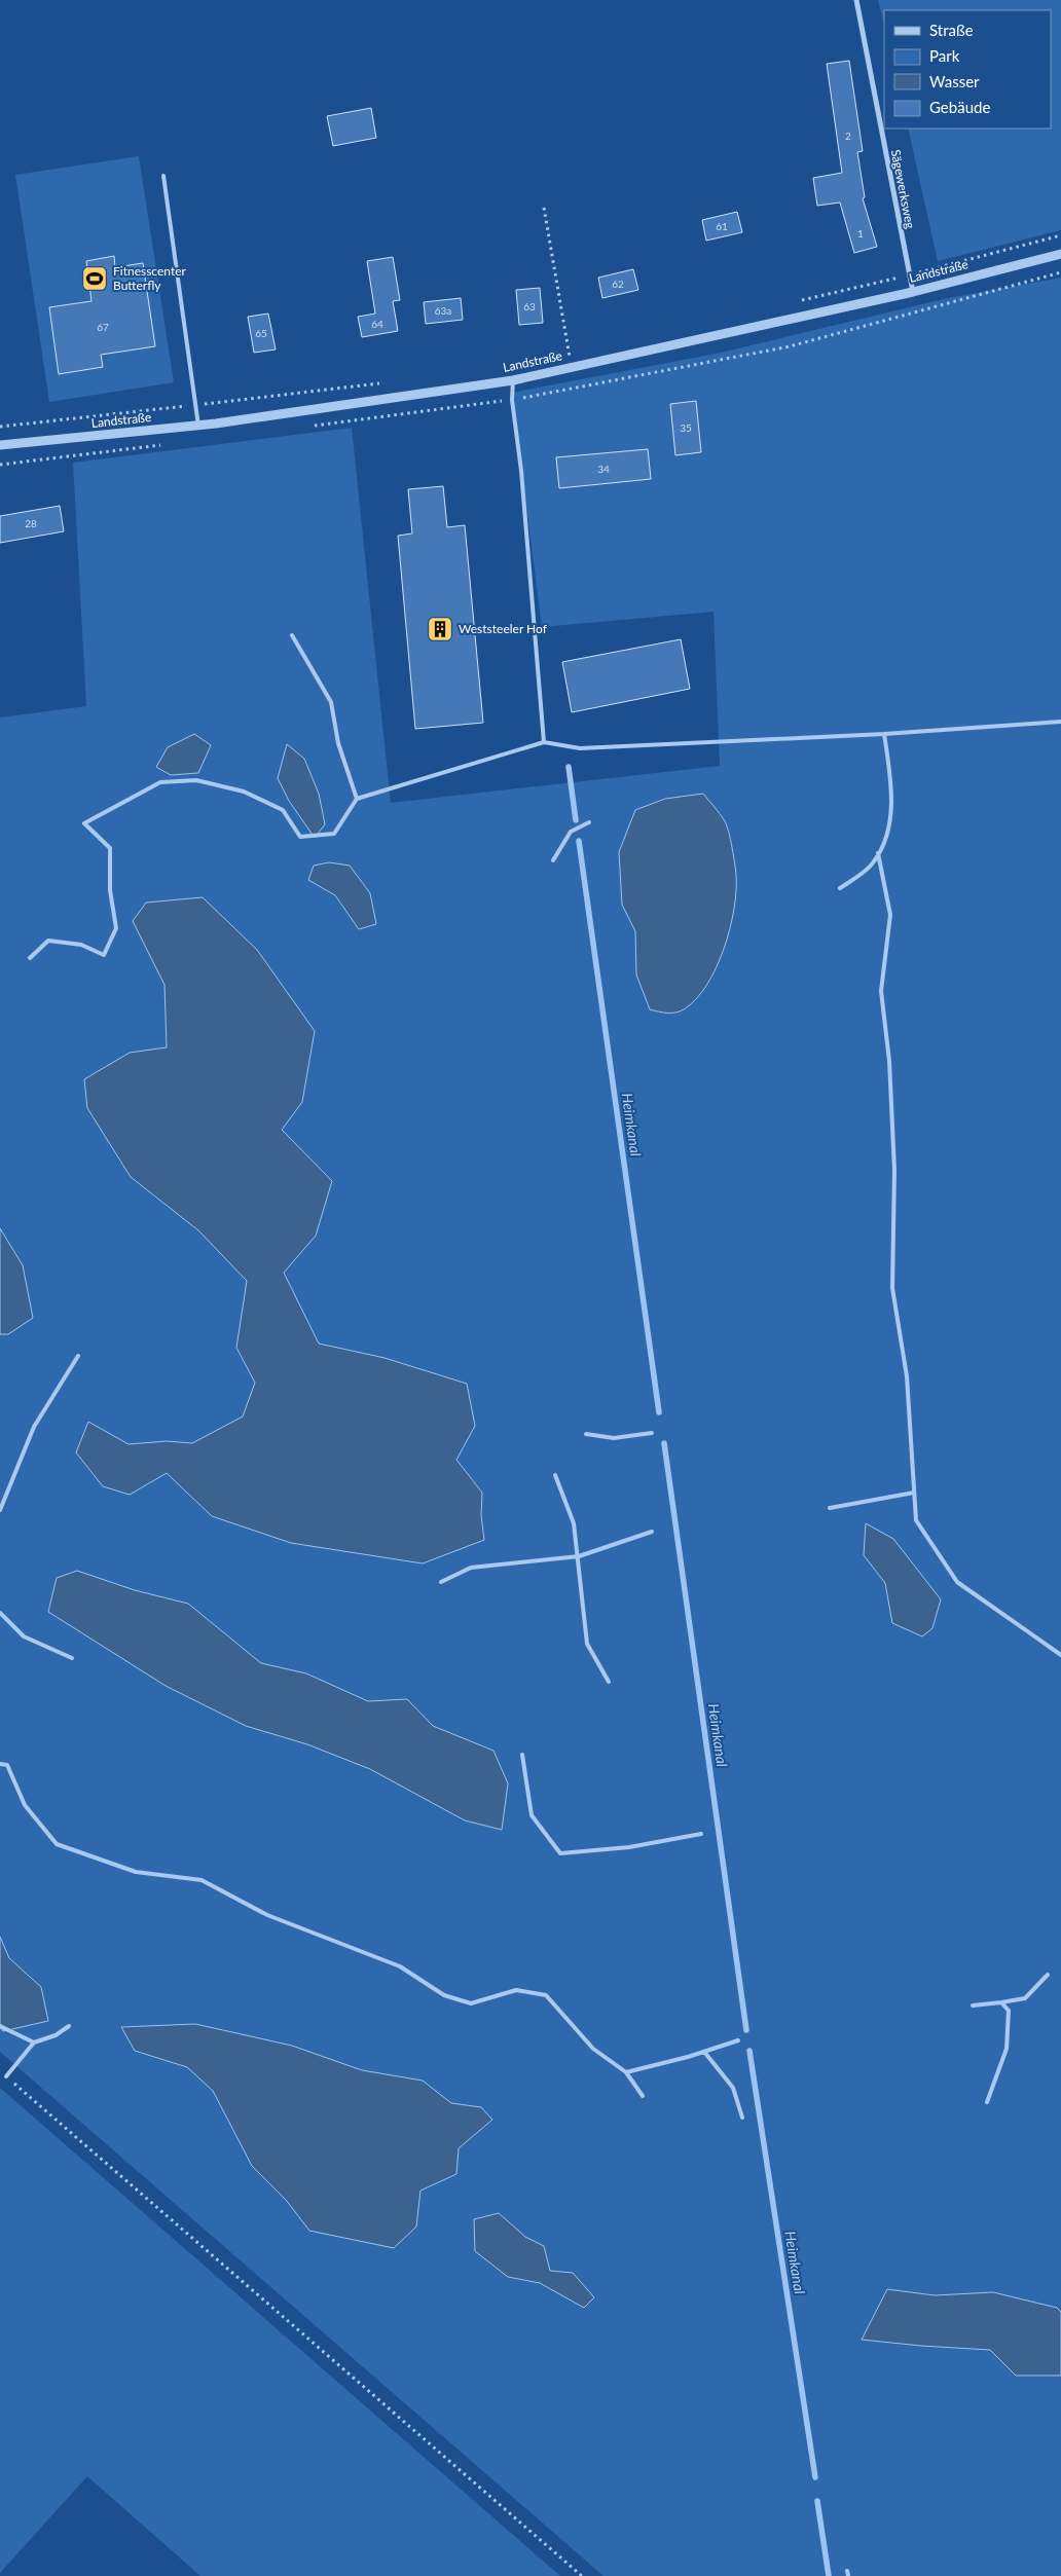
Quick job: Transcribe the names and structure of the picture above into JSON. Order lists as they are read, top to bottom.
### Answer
{
  "streets": {
    "street": ["Sägewerksweg", "Landstraße"]
  },
  "crossings": [
    ["Sägewerksweg", "Landstraße"]
  ],
  "water": ["Heimkanal"],
  "places": {
    "sports": ["Fitnesscenter Butterfly"],
    "building": ["Weststeeler Hof"]
  },
  "house_numbers": [
    "2",
    "61",
    "1",
    "62",
    "63",
    "63a",
    "64",
    "67",
    "65",
    "35",
    "34",
    "28"
  ],
  "legend": [
    "Straße",
    "Park",
    "Wasser",
    "Gebäude"
  ]
}
